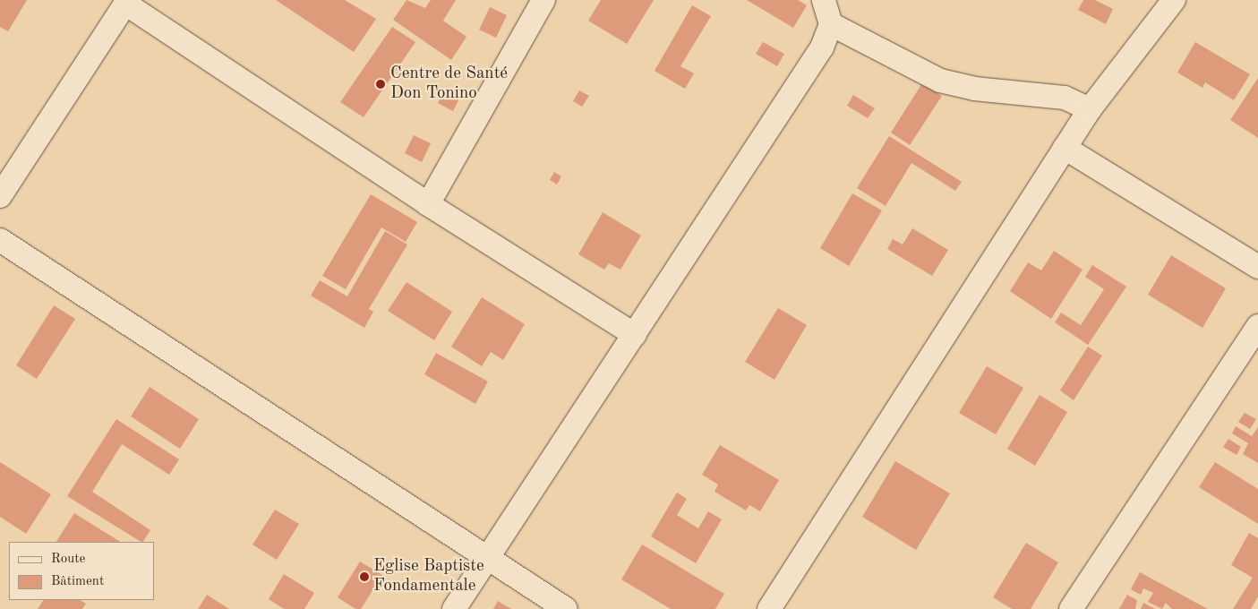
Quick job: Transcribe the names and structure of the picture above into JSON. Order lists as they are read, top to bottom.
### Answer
{
  "places": ["Centre de Santé Don Tonino", "Eglise Baptiste Fondamentale"],
  "legend": ["Route", "Bâtiment"]
}
